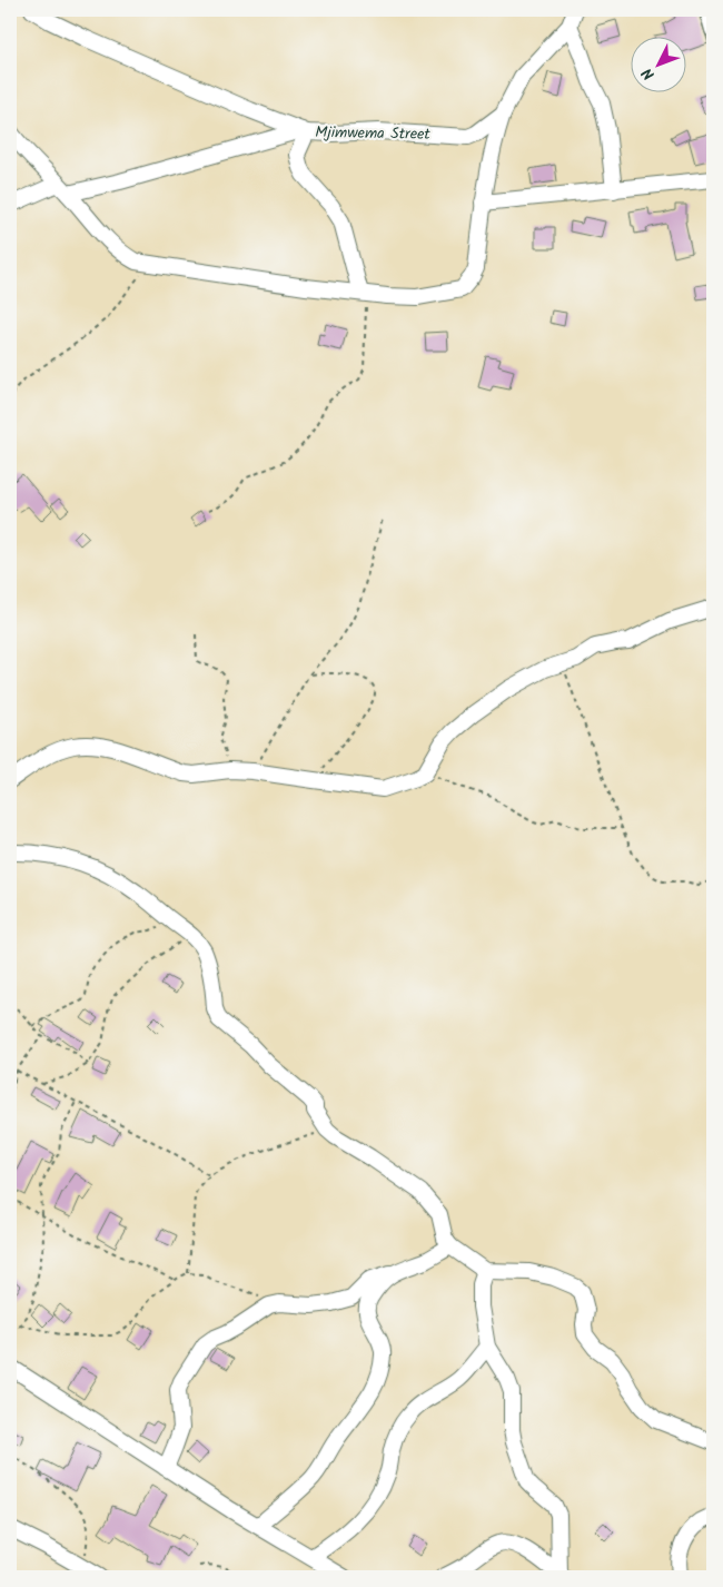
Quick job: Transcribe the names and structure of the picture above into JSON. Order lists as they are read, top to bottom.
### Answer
{
  "streets": {
    "street": ["Mjimwema Street"]
  },
  "north": "bottom left"
}
